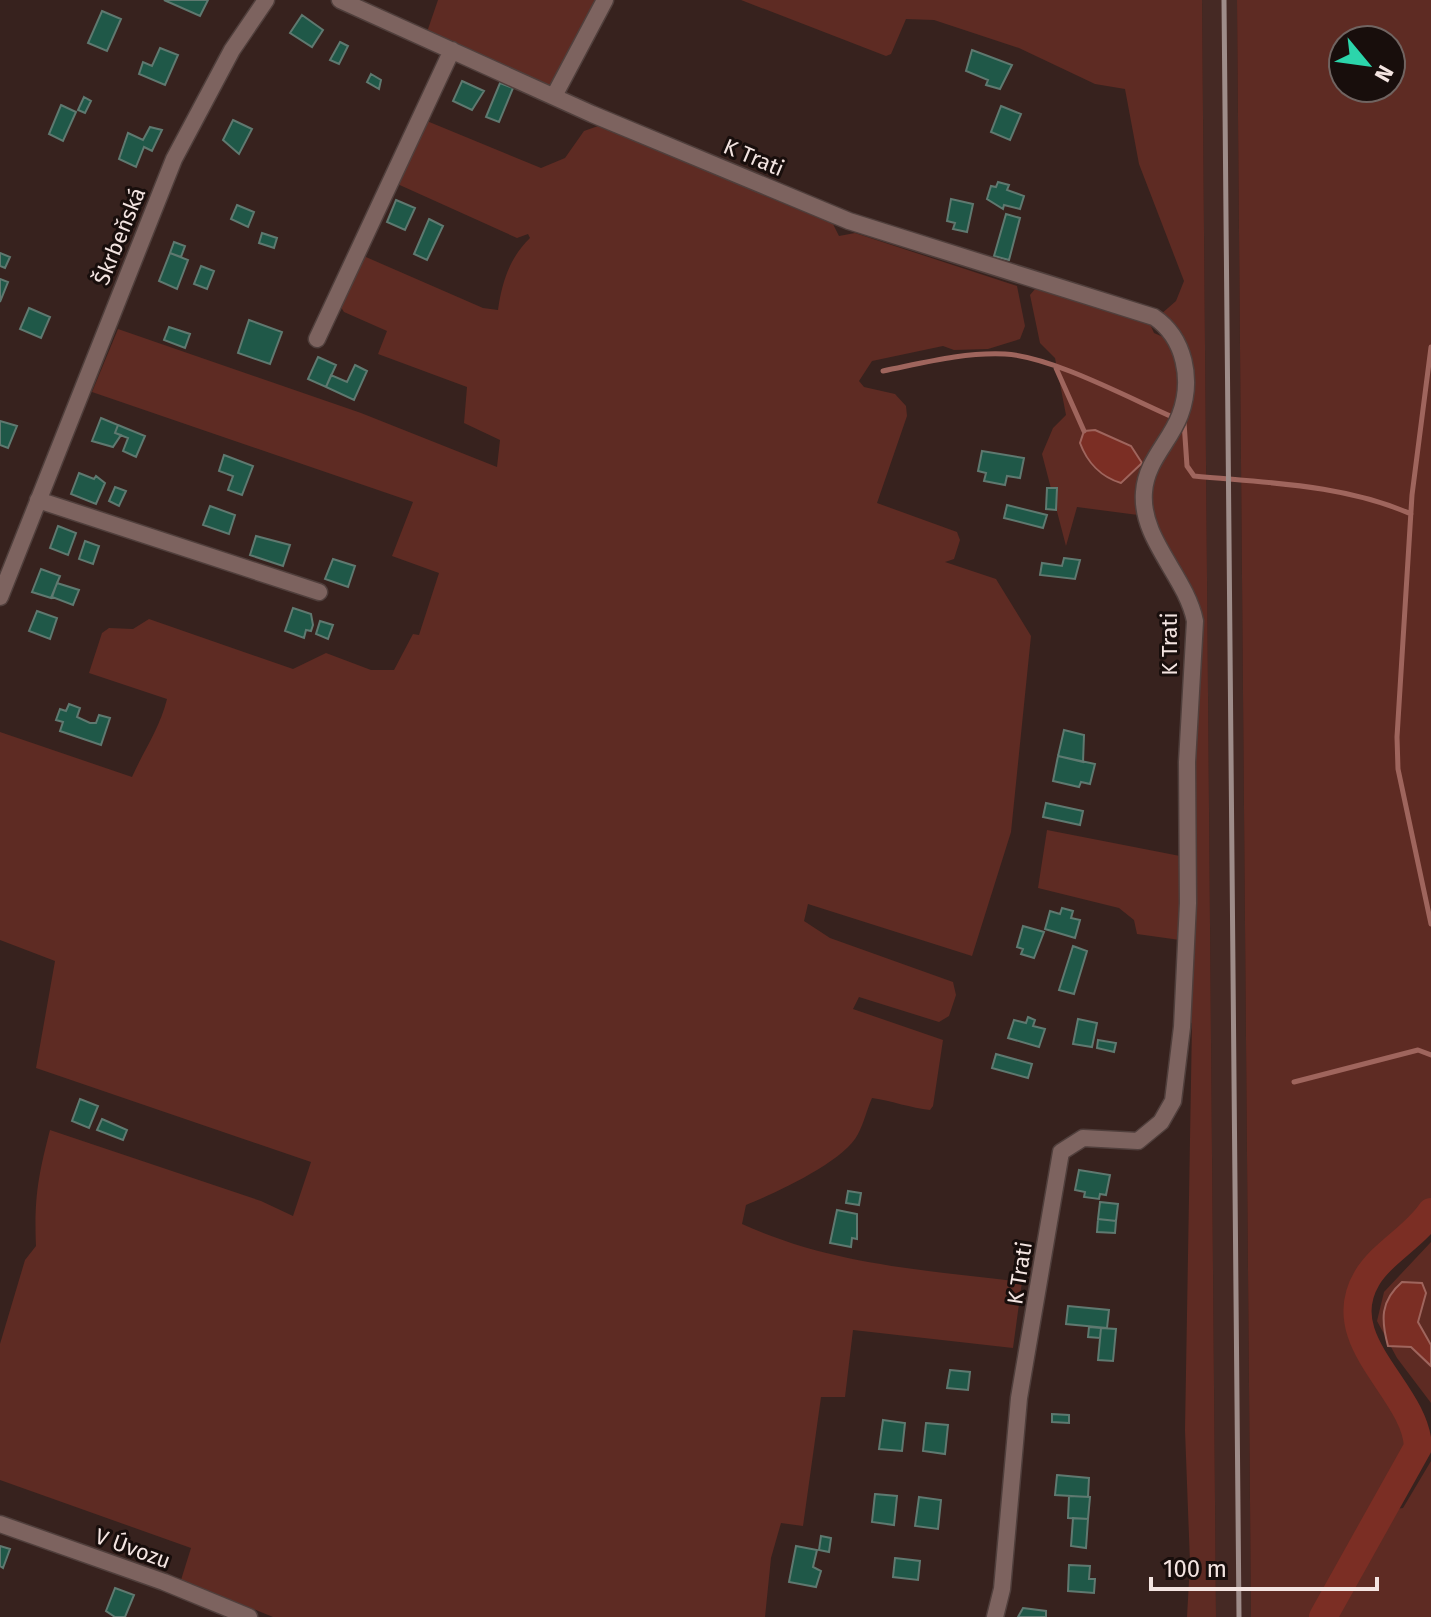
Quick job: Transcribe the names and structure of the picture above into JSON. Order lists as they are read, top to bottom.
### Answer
{
  "streets": {
    "street": ["K Trati", "Škrbeňská", "V Úvozu"]
  },
  "scale_bar": "100 m",
  "north": "bottom right"
}
